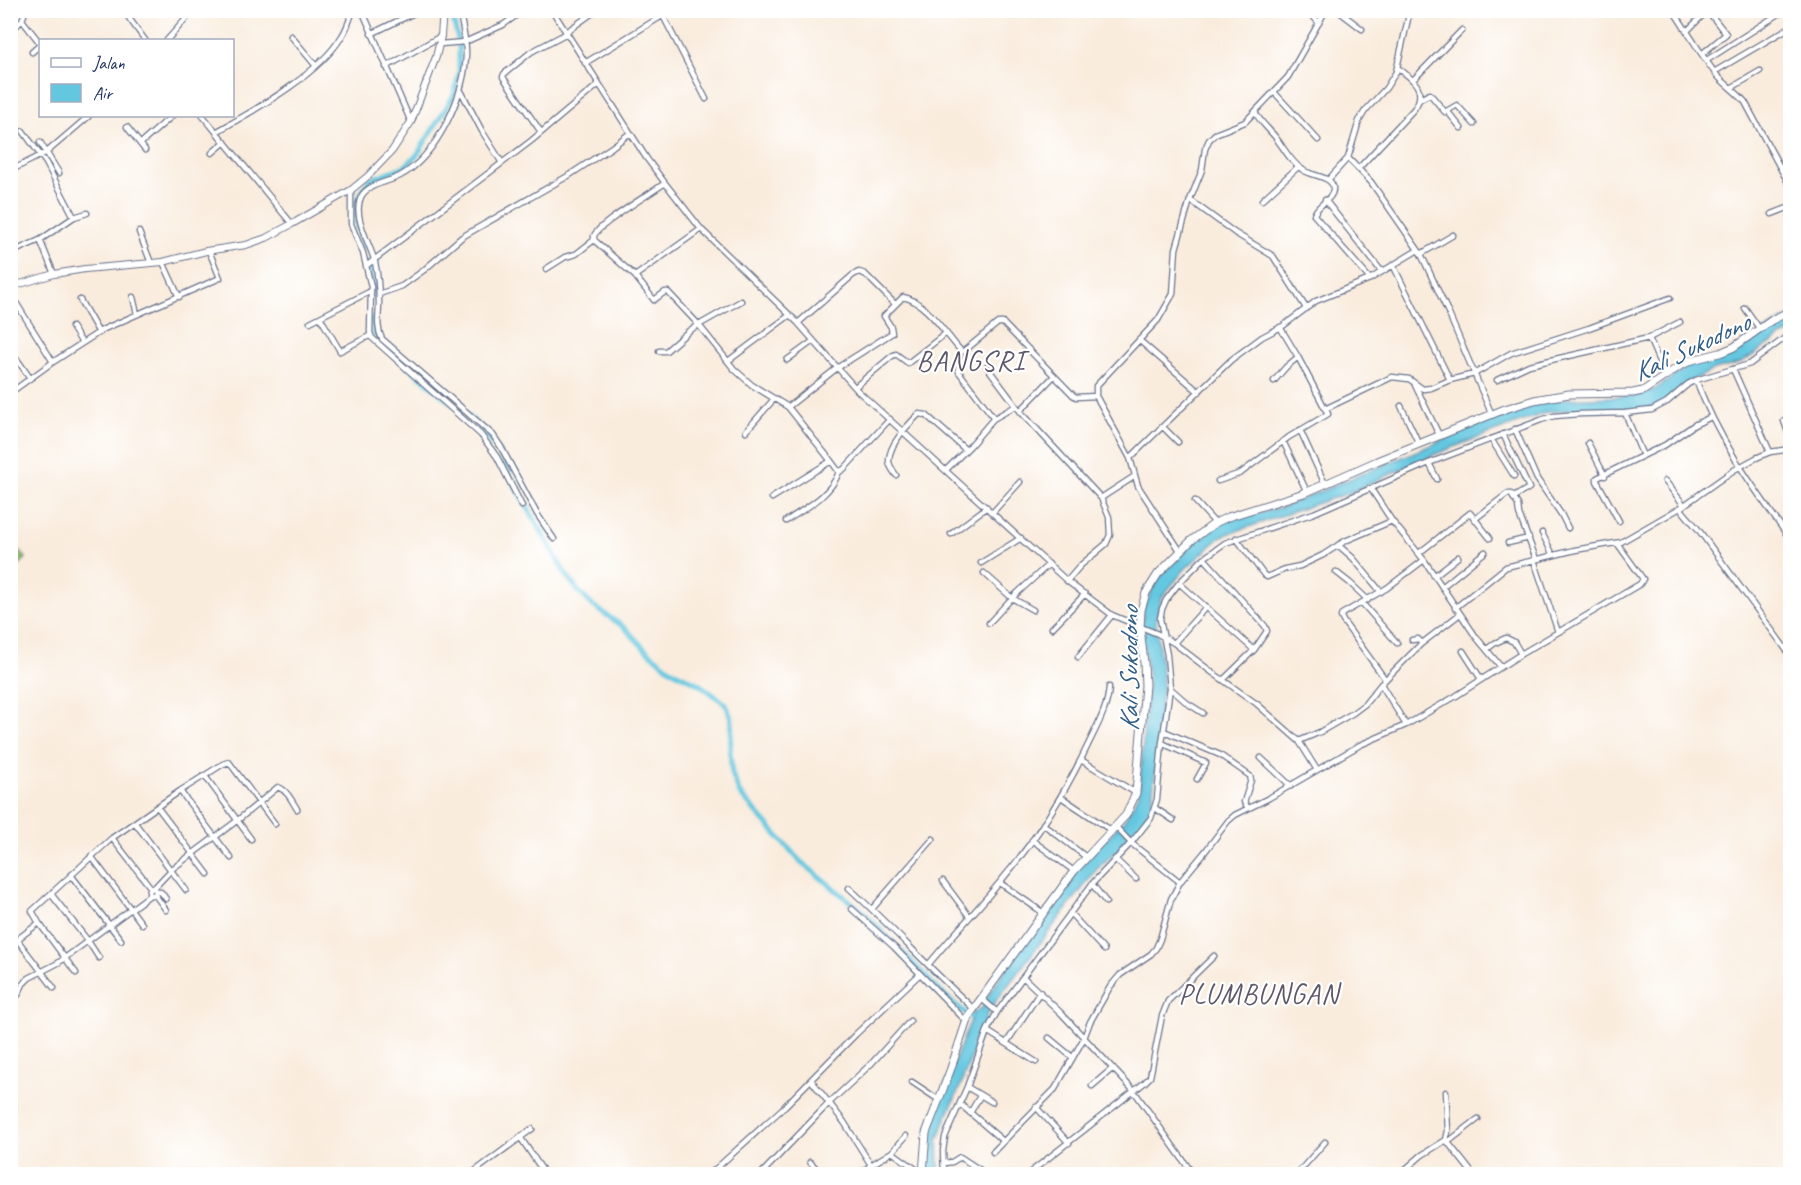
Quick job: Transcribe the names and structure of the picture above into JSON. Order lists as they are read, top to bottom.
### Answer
{
  "districts": ["BANGSRI", "PLUMBUNGAN"],
  "water": ["Kali Sukodono"],
  "legend": ["Jalan", "Air"]
}
